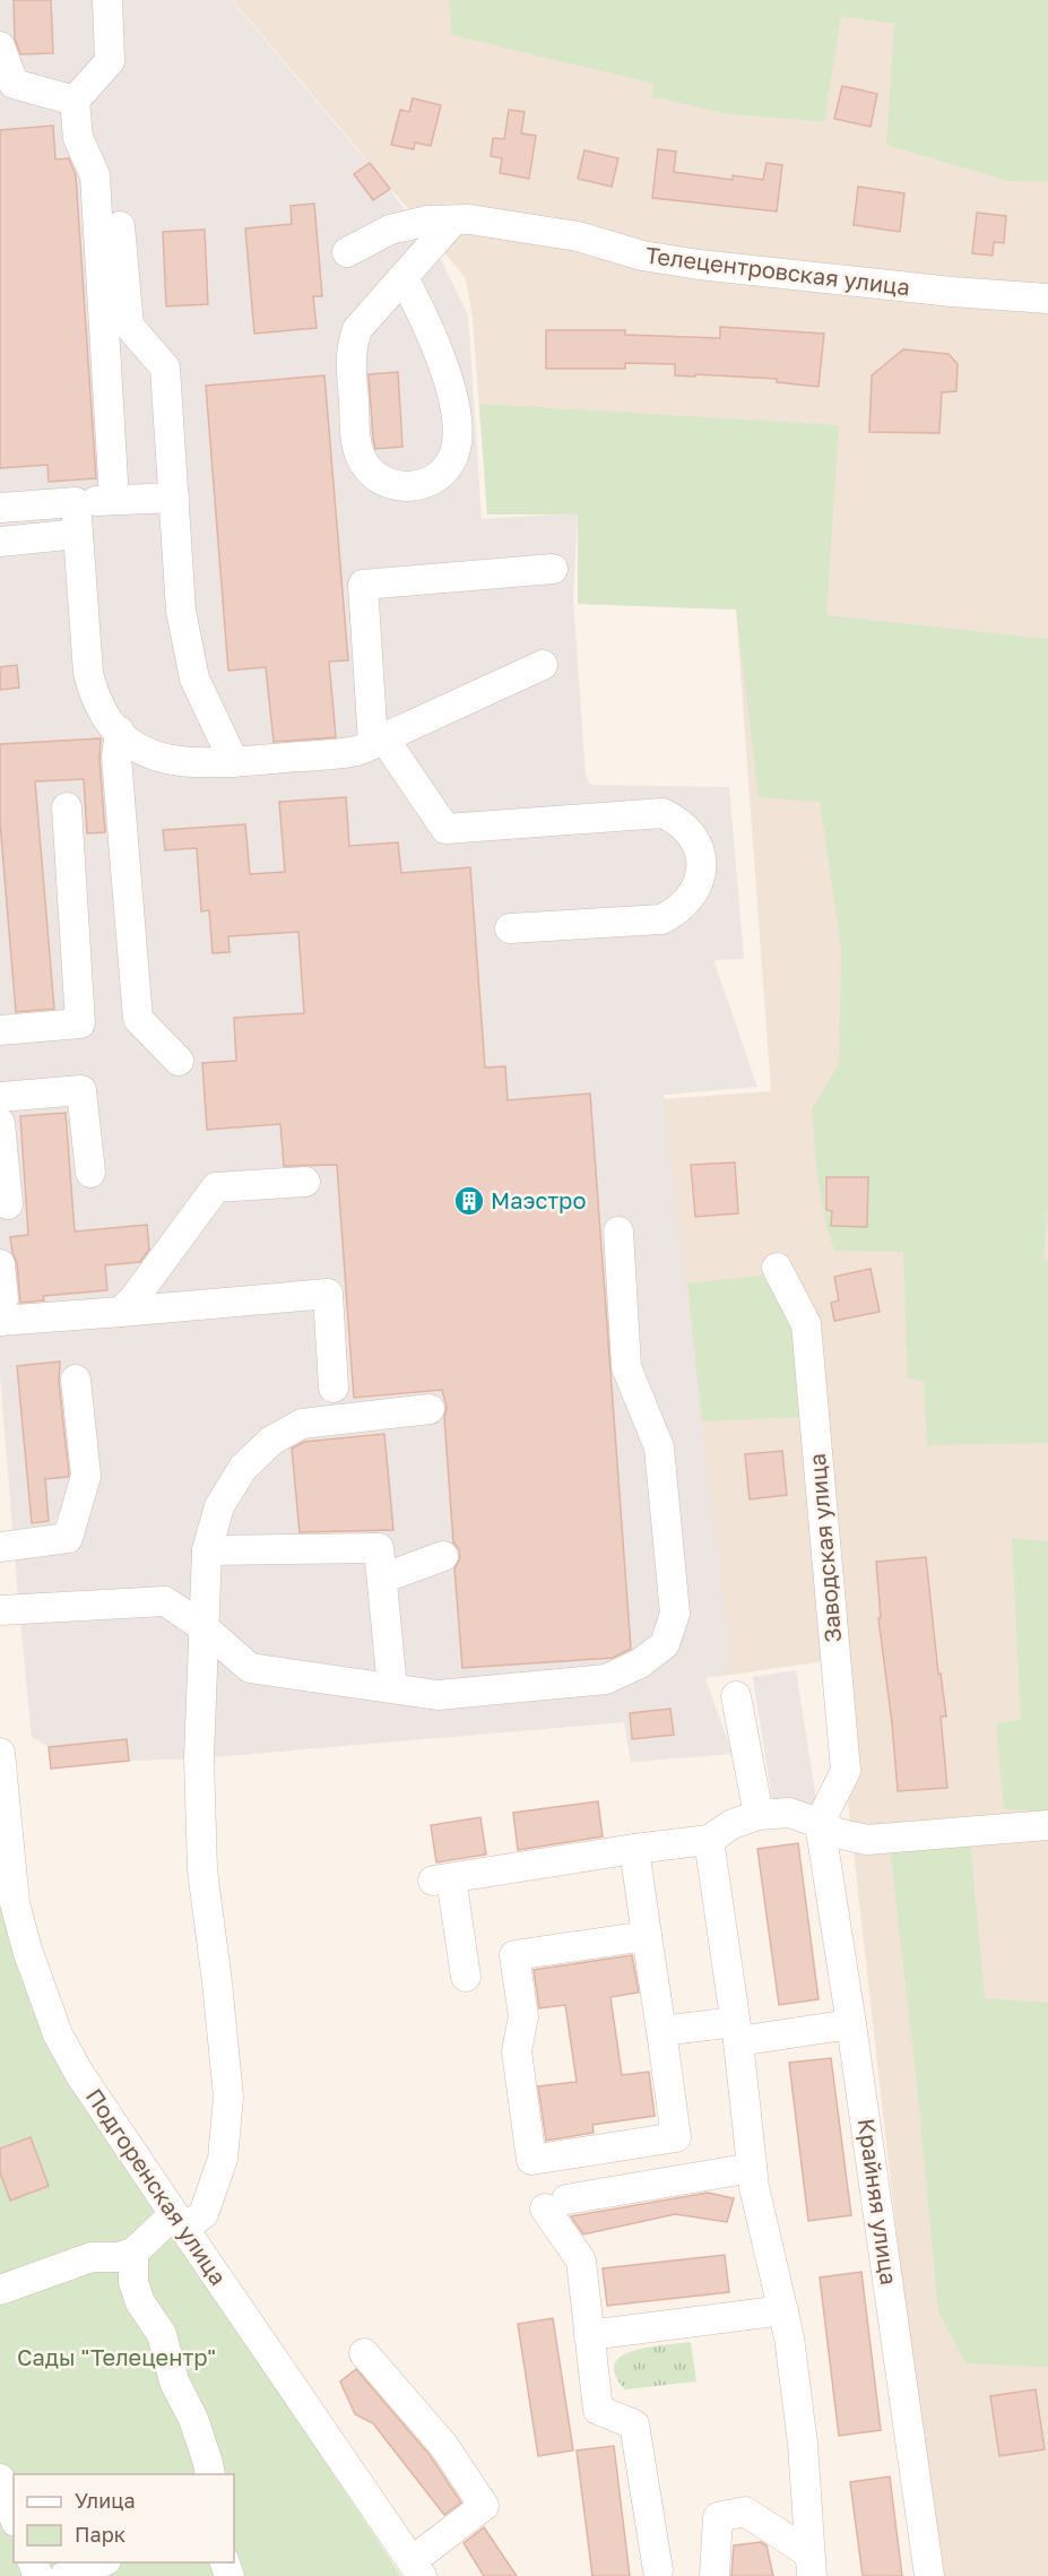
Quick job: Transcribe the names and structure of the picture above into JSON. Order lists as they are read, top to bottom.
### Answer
{
  "streets": {
    "street": [
      "Телецентровская улица",
      "Заводская улица",
      "Подгоренская улица",
      "Крайняя улица"
    ]
  },
  "crossings": [
    ["Заводская улица", "Крайняя улица"]
  ],
  "parks": ["Сады \"Телецентр\""],
  "places": {
    "building": ["Маэстро"]
  },
  "legend": ["Улица", "Парк"]
}
